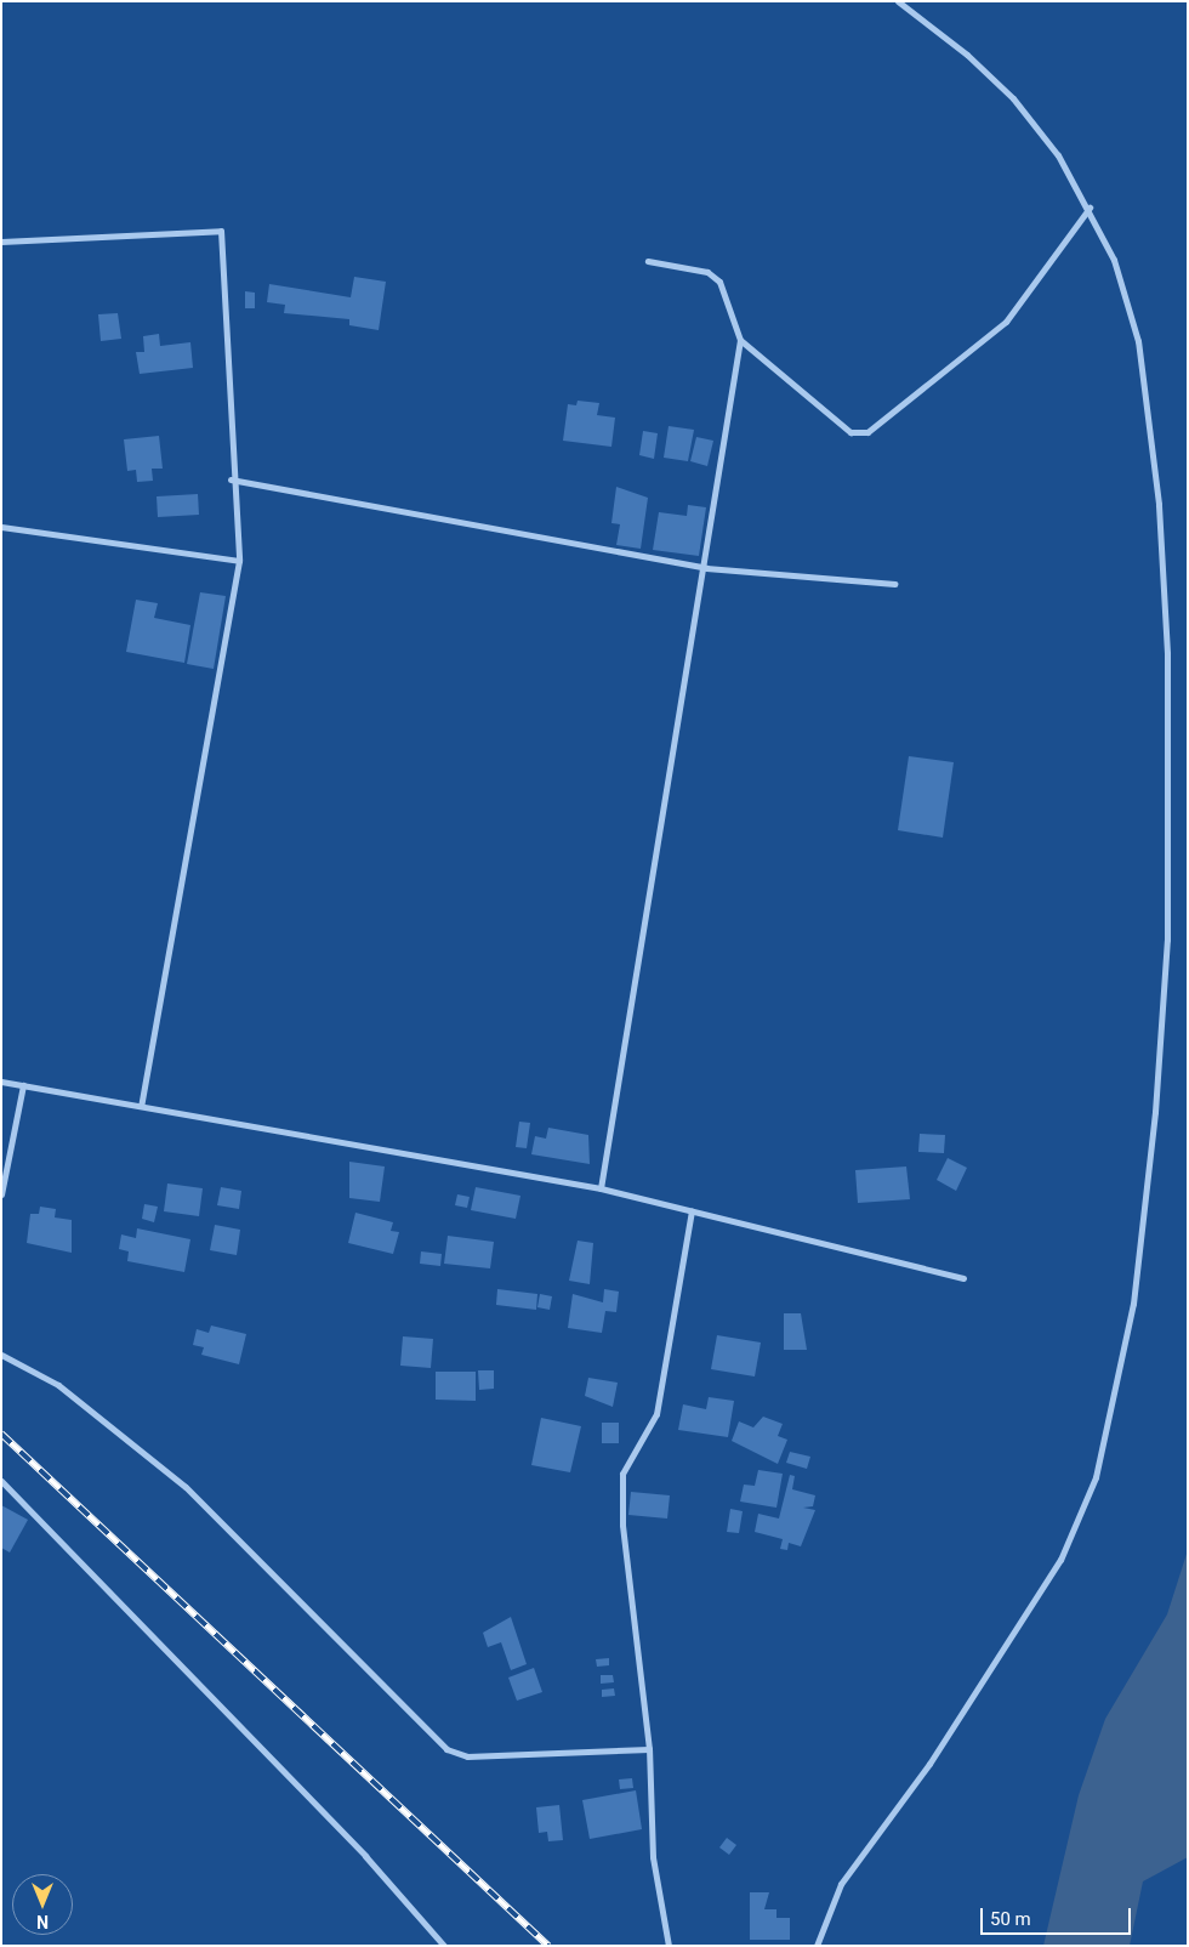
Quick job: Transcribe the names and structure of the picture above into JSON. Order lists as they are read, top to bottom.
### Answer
{
  "scale_bar": "50 m",
  "north": "bottom"
}
